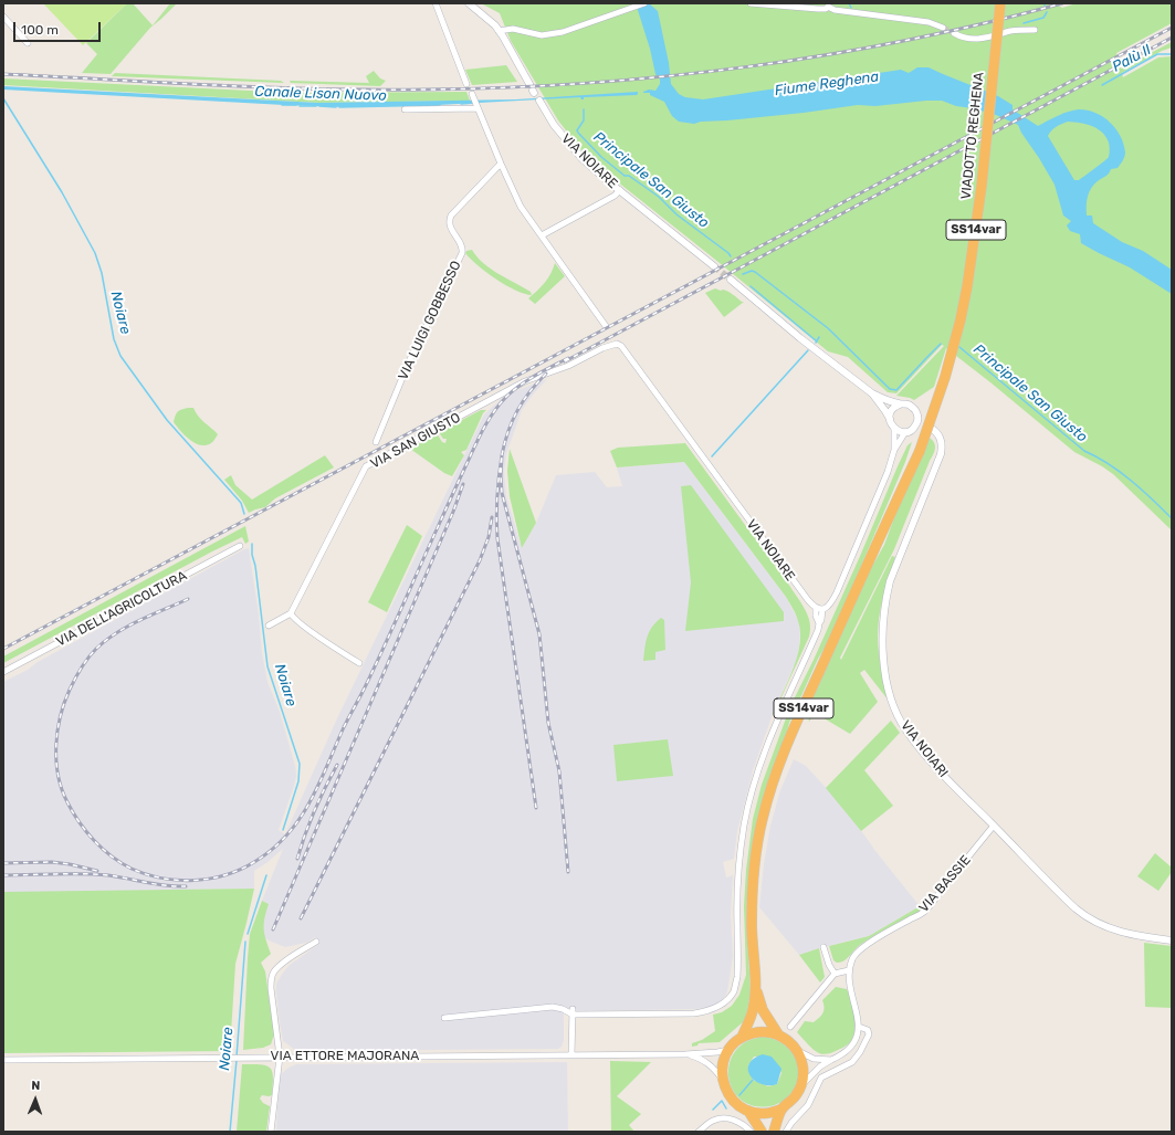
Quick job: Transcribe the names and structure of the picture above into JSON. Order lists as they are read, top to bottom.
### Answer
{
  "streets": {
    "highway": ["VIADOTTO REGHENA", "SS14var"],
    "street": [
      "VIA NOIARE",
      "VIA LUIGI GOBBESSO",
      "VIA SAN GIUSTO",
      "VIA DELL'AGRICOLTURA",
      "VIA NOIARI",
      "VIA BASSIE",
      "VIA ETTORE MAJORANA"
    ]
  },
  "crossings": [
    ["VIADOTTO REGHENA", "SS14var"],
    ["VIA NOIARE", "VIA SAN GIUSTO"],
    ["SS14var", "VIA ETTORE MAJORANA"],
    ["VIA NOIARI", "VIA BASSIE"]
  ],
  "water": [
    "Palù II",
    "Fiume Reghena",
    "Canale Lison Nuovo",
    "Principale San Giusto",
    "Noiare"
  ],
  "scale_bar": "100 m",
  "north": "top"
}
